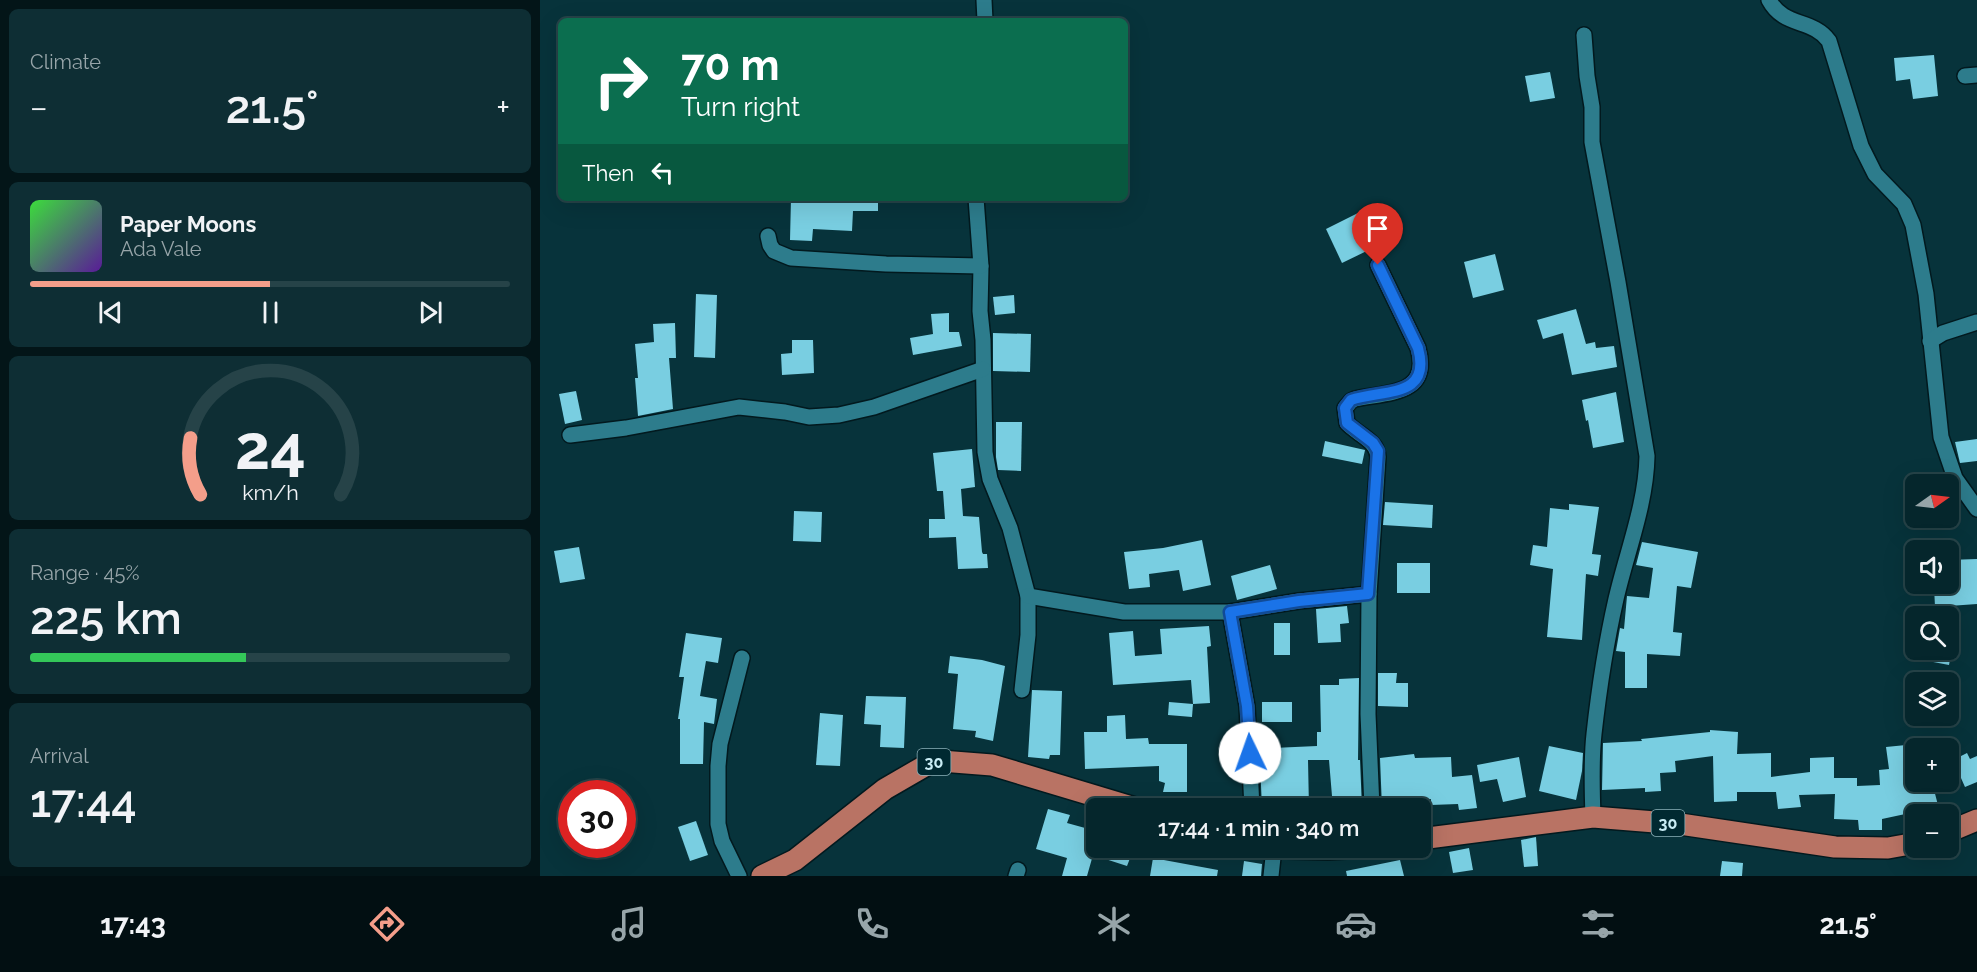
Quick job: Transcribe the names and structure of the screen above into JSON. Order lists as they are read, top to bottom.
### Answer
{
  "streets": {
    "highway": ["30"]
  },
  "north": "right",
  "page": {
    "tile": [
      "Climate",
      ["Range · 45%", "225 km"],
      ["Arrival", "17:44"]
    ],
    "turn": ["70 m", "Turn right"],
    "heat": ["−", "21.5°", "+"],
    "then": "Then",
    "song": ["Paper Moons", "Ada Vale"],
    "map_buttons": ["+", "−"],
    "limit": "30",
    "trip": "17:44 · 1 min · 340 m",
    "tabs": ["17:43", "21.5°"],
    "gauge": ["24", "km/h"]
  }
}
